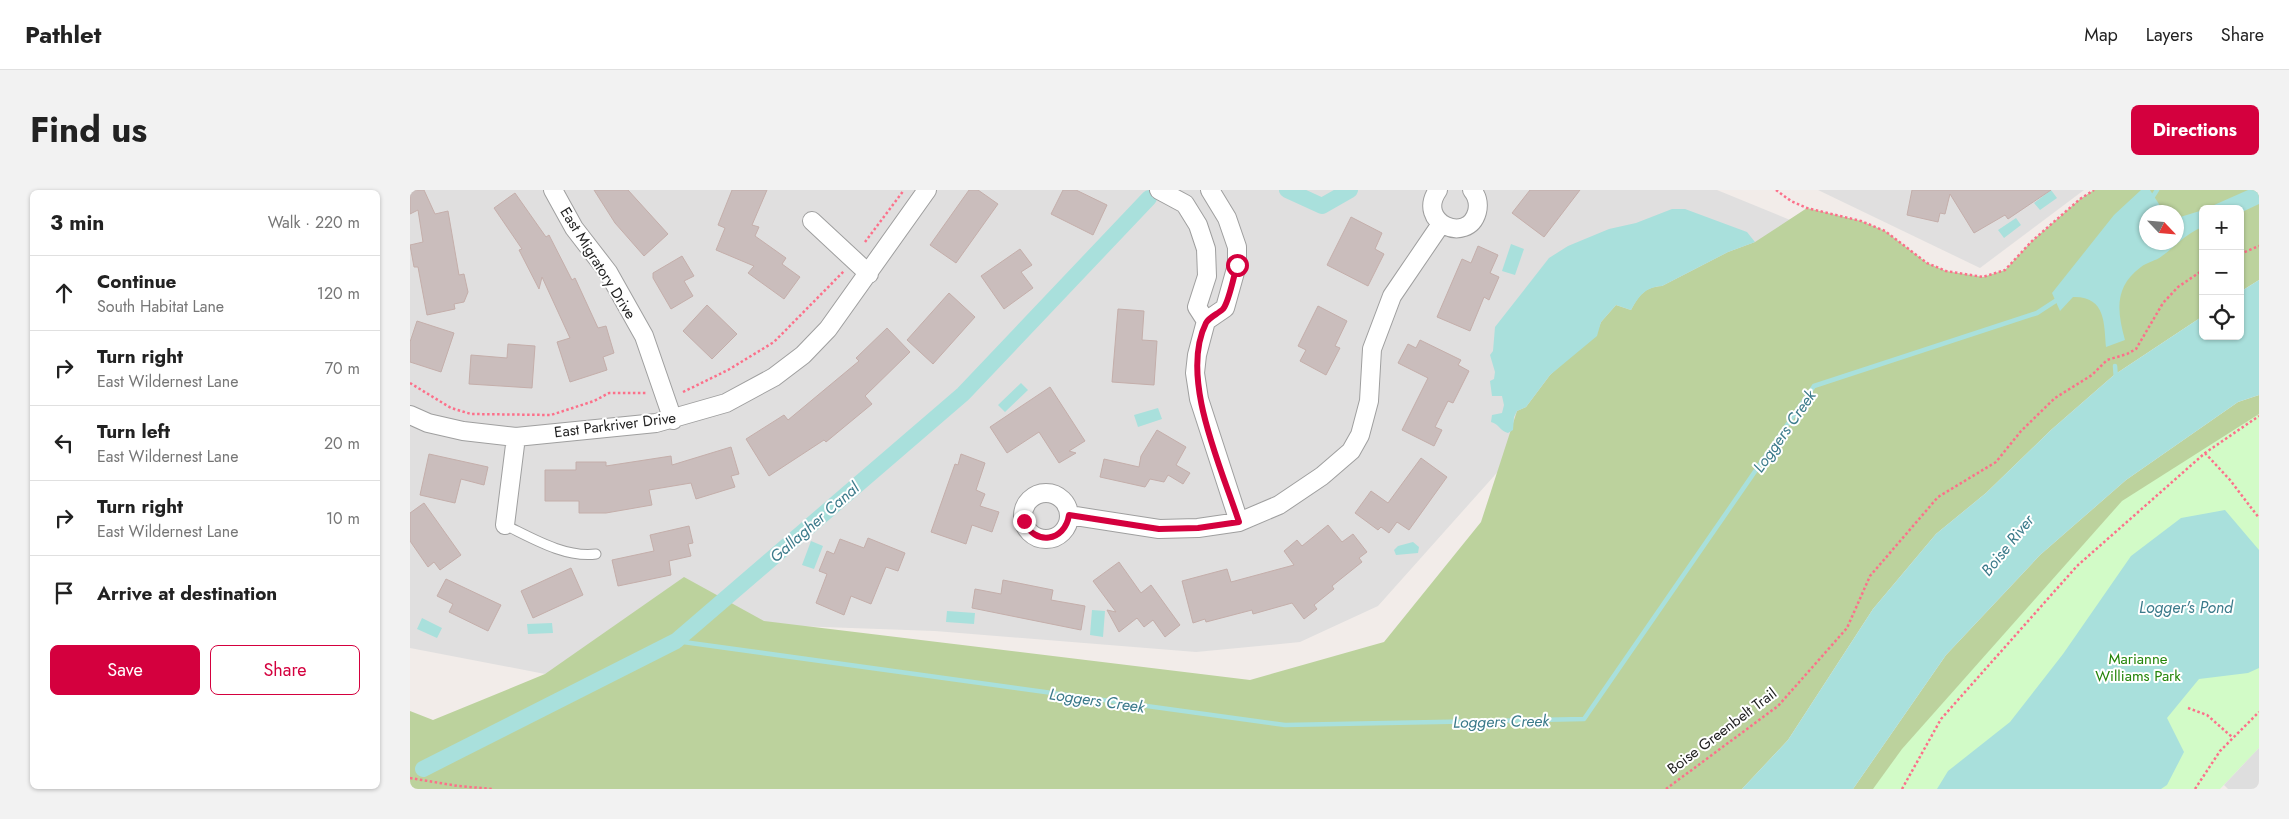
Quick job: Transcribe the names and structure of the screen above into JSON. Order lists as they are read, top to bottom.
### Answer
{
  "streets": {
    "street": ["East Migratory Drive", "East Parkriver Drive"],
    "path": ["Boise Greenbelt Trail"]
  },
  "crossings": [
    ["East Migratory Drive", "East Parkriver Drive"]
  ],
  "water": [
    "Loggers Creek",
    "Gallagher Canal",
    "Boise River",
    "Logger's Pond"
  ],
  "parks": ["Marianne Williams Park"],
  "north": "bottom right",
  "page": {
    "header": "Pathlet",
    "nav": ["Map", "Layers", "Share"],
    "title": "Find us",
    "buttons": [
      "Directions",
      ["Save", "Share"]
    ],
    "heading": ["3 min", "Walk · 220 m"],
    "map_buttons": ["+", "−"],
    "list": [
      ["Continue", "South Habitat Lane", "120 m"],
      ["Turn right", "East Wildernest Lane", "70 m"],
      ["Turn left", "East Wildernest Lane", "20 m"],
      ["Turn right", "East Wildernest Lane", "10 m"],
      "Arrive at destination"
    ]
  }
}
